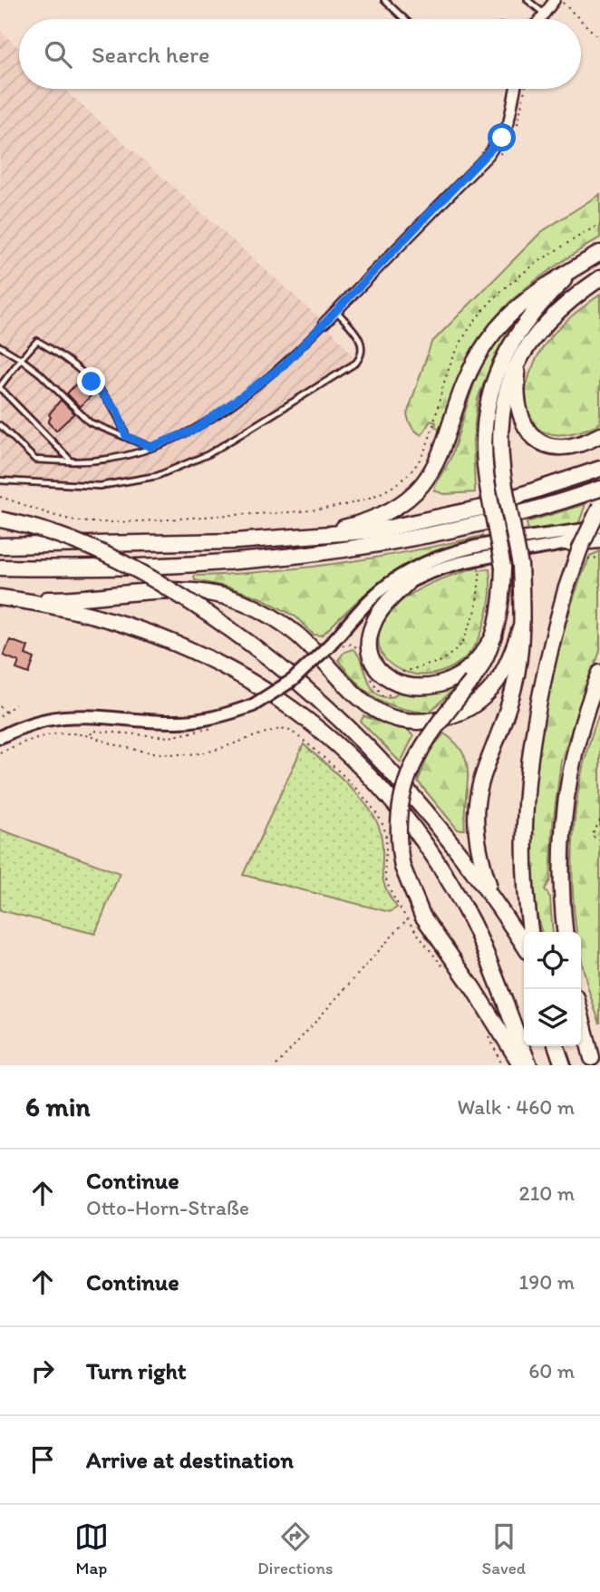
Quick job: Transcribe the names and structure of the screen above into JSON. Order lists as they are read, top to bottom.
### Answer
{
  "page": {
    "search": "Search here",
    "heading": ["6 min", "Walk · 460 m"],
    "list": [
      ["Continue", "Otto-Horn-Straße", "210 m"],
      ["Continue", "190 m"],
      ["Turn right", "60 m"],
      "Arrive at destination"
    ],
    "nav": ["Map", "Directions", "Saved"]
  }
}
